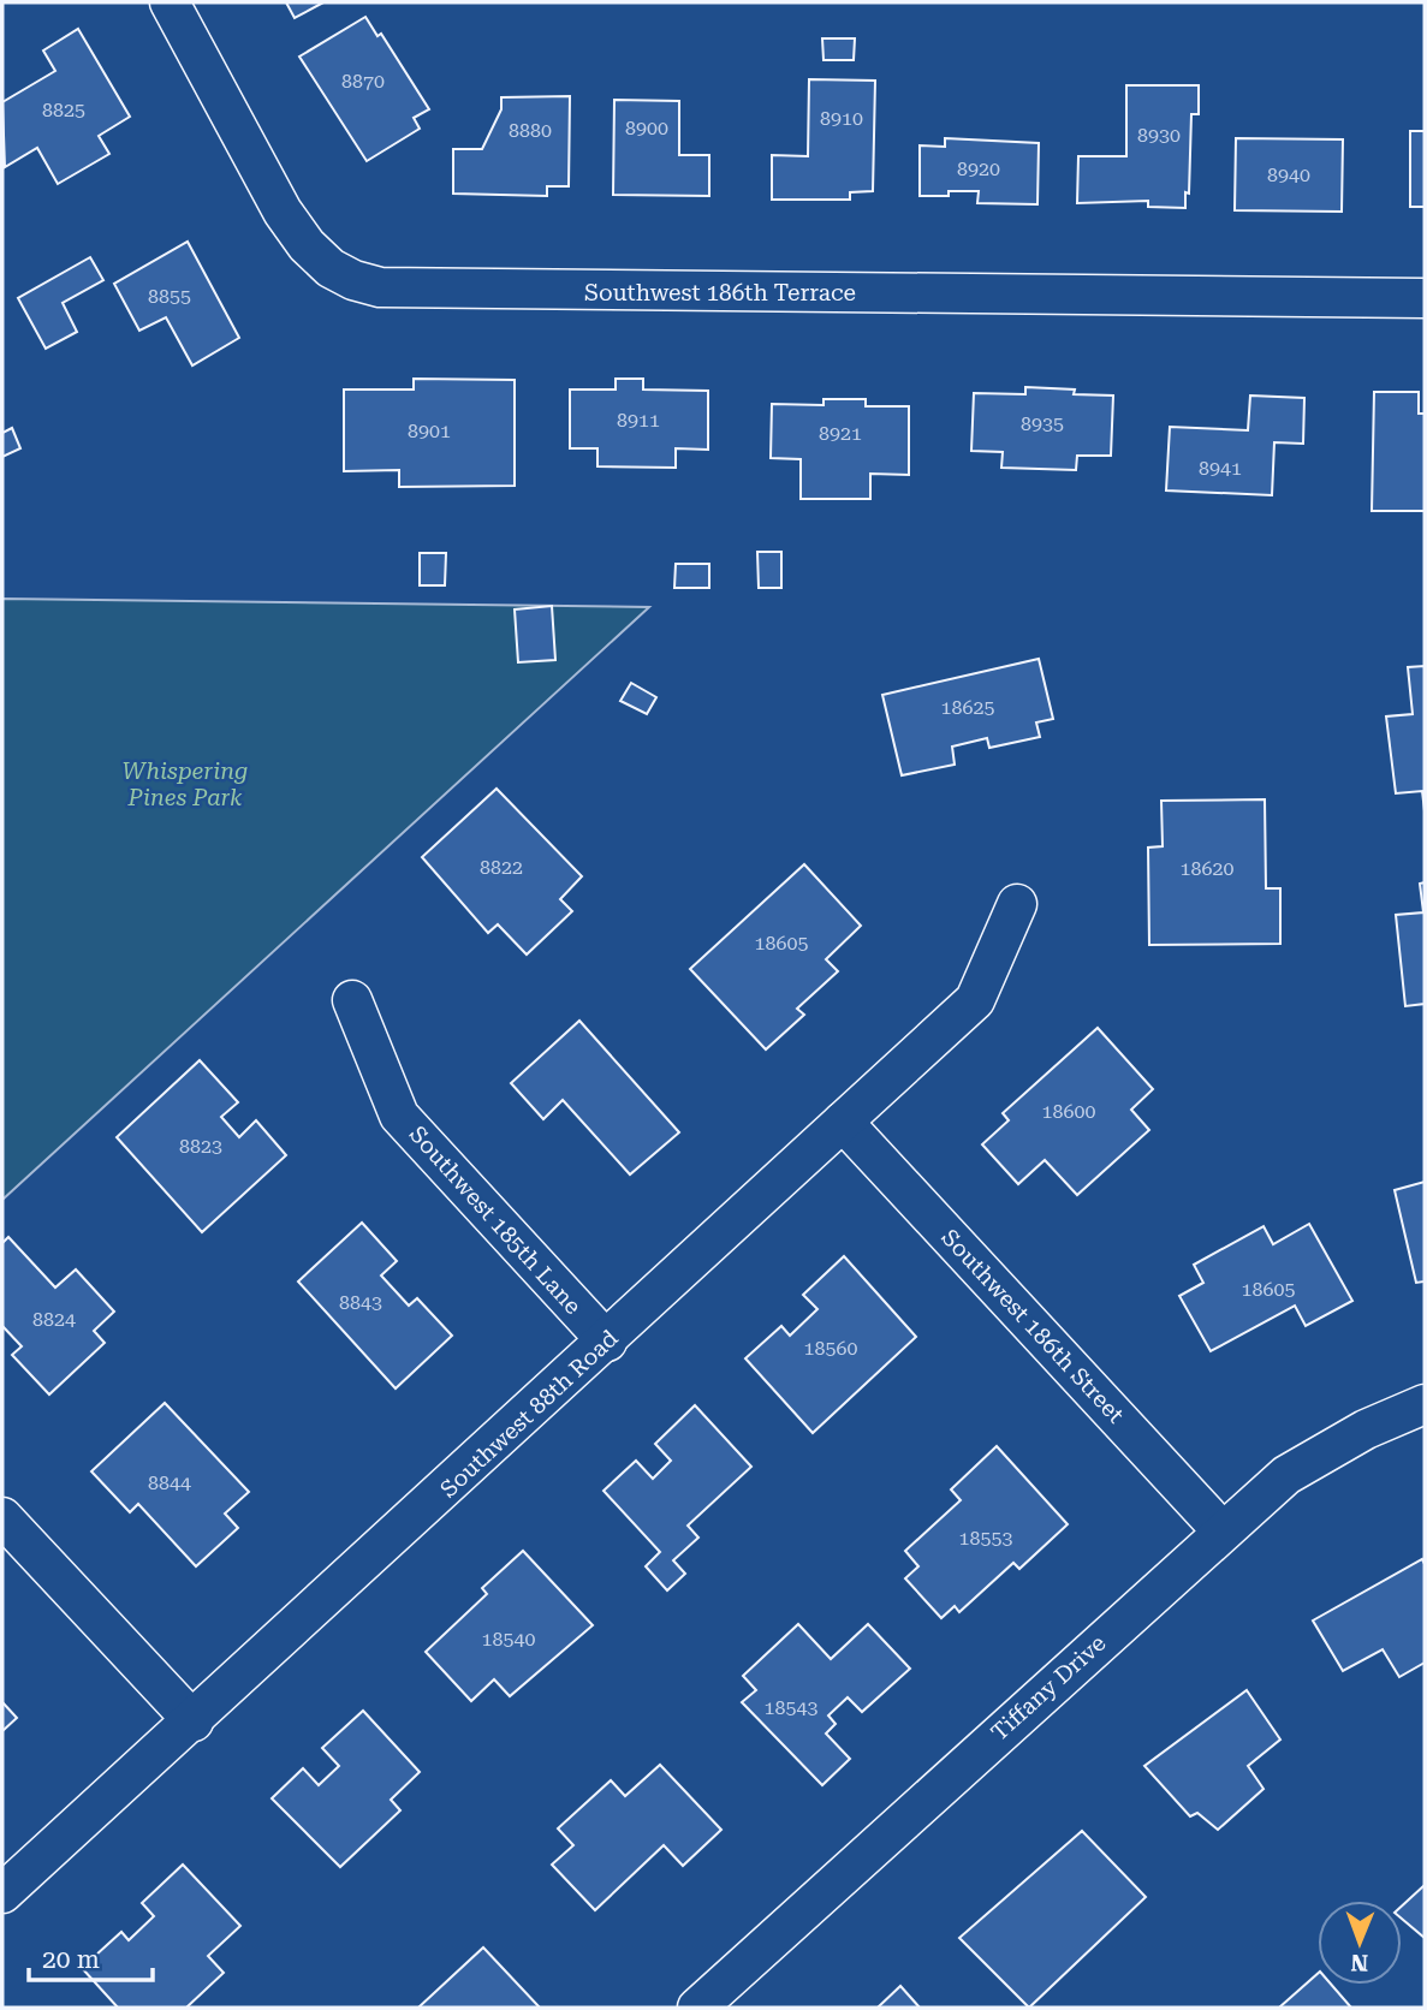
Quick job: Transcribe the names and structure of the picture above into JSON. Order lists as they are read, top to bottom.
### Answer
{
  "streets": {
    "street": [
      "Southwest 186th Terrace",
      "Southwest 185th Lane",
      "Southwest 186th Street",
      "Southwest 88th Road",
      "Tiffany Drive"
    ]
  },
  "crossings": [
    ["Southwest 185th Lane", "Southwest 88th Road"],
    ["Southwest 186th Street", "Southwest 88th Road"],
    ["Southwest 186th Street", "Tiffany Drive"]
  ],
  "parks": ["Whispering Pines Park"],
  "house_numbers": [
    "8870",
    "8825",
    "8910",
    "8900",
    "8880",
    "8930",
    "8920",
    "8940",
    "8855",
    "8911",
    "8935",
    "8901",
    "8921",
    "8941",
    "18625",
    "8822",
    "18620",
    "18605",
    "18600",
    "8823",
    "18605",
    "8843",
    "8824",
    "18560",
    "8844",
    "18553",
    "18540",
    "18543"
  ],
  "scale_bar": "20 m",
  "north": "bottom"
}
